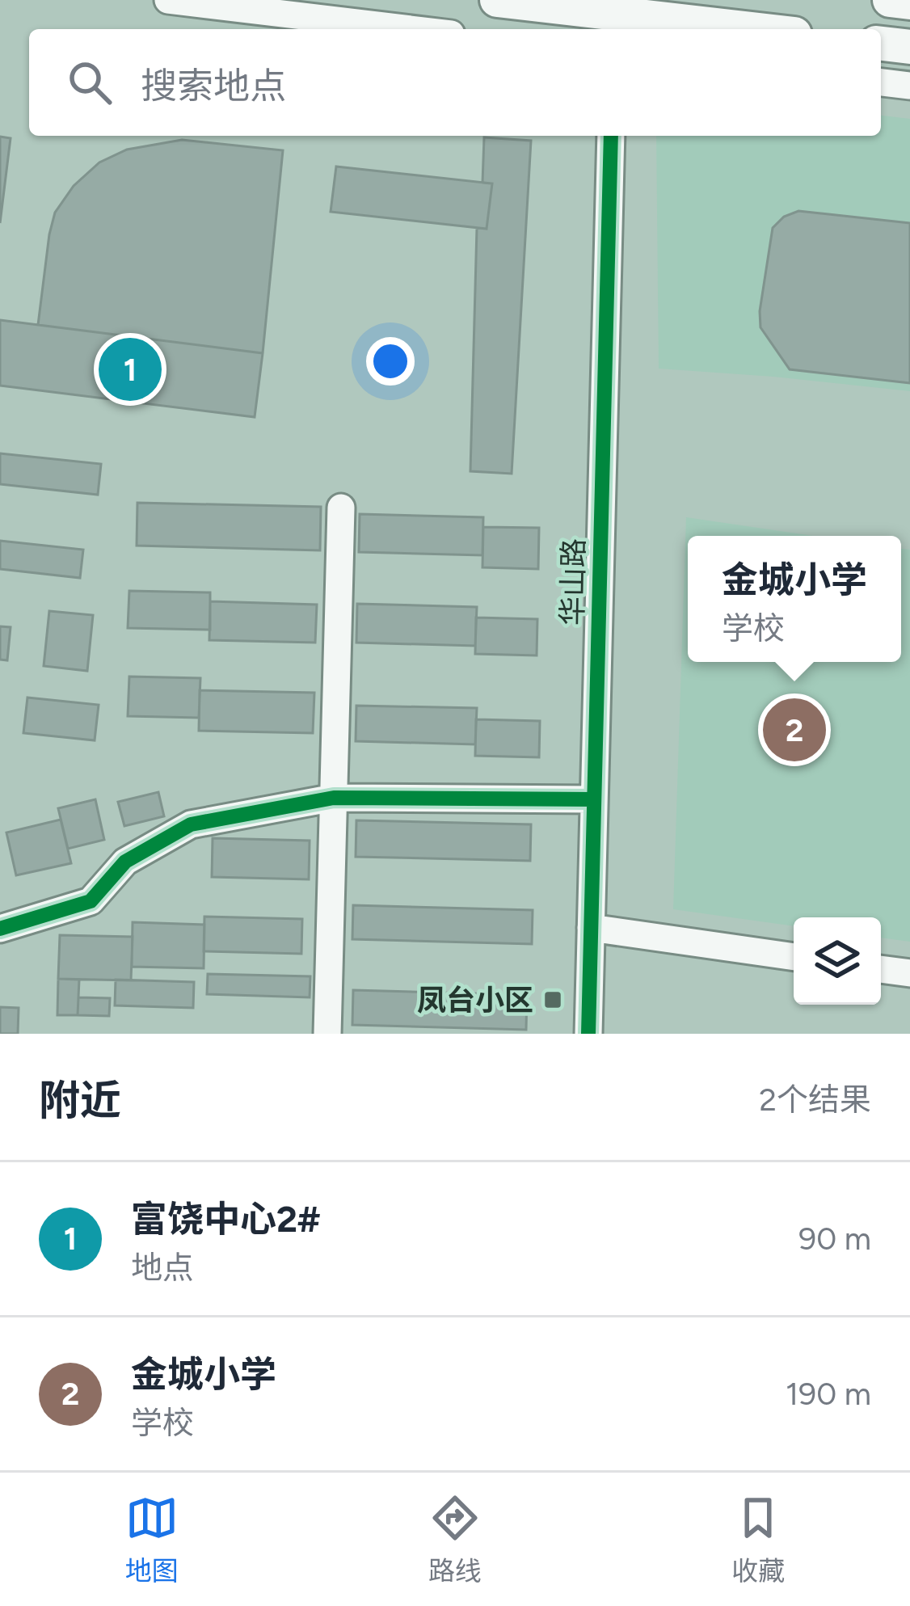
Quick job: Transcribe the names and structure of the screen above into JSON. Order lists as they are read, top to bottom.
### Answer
{
  "streets": {
    "street": ["华山路"]
  },
  "places": {
    "transit": ["凤台小区"]
  },
  "page": {
    "search": "搜索地点",
    "pins": ["1", "2"],
    "popup": ["金城小学", "学校"],
    "heading": ["附近", "2个结果"],
    "list": [
      {
        "mark": "1",
        "name": "富饶中心2#",
        "note": "地点",
        "value": "90 m"
      },
      {
        "mark": "2",
        "name": "金城小学",
        "note": "学校",
        "value": "190 m"
      }
    ],
    "nav": ["地图", "路线", "收藏"]
  }
}
